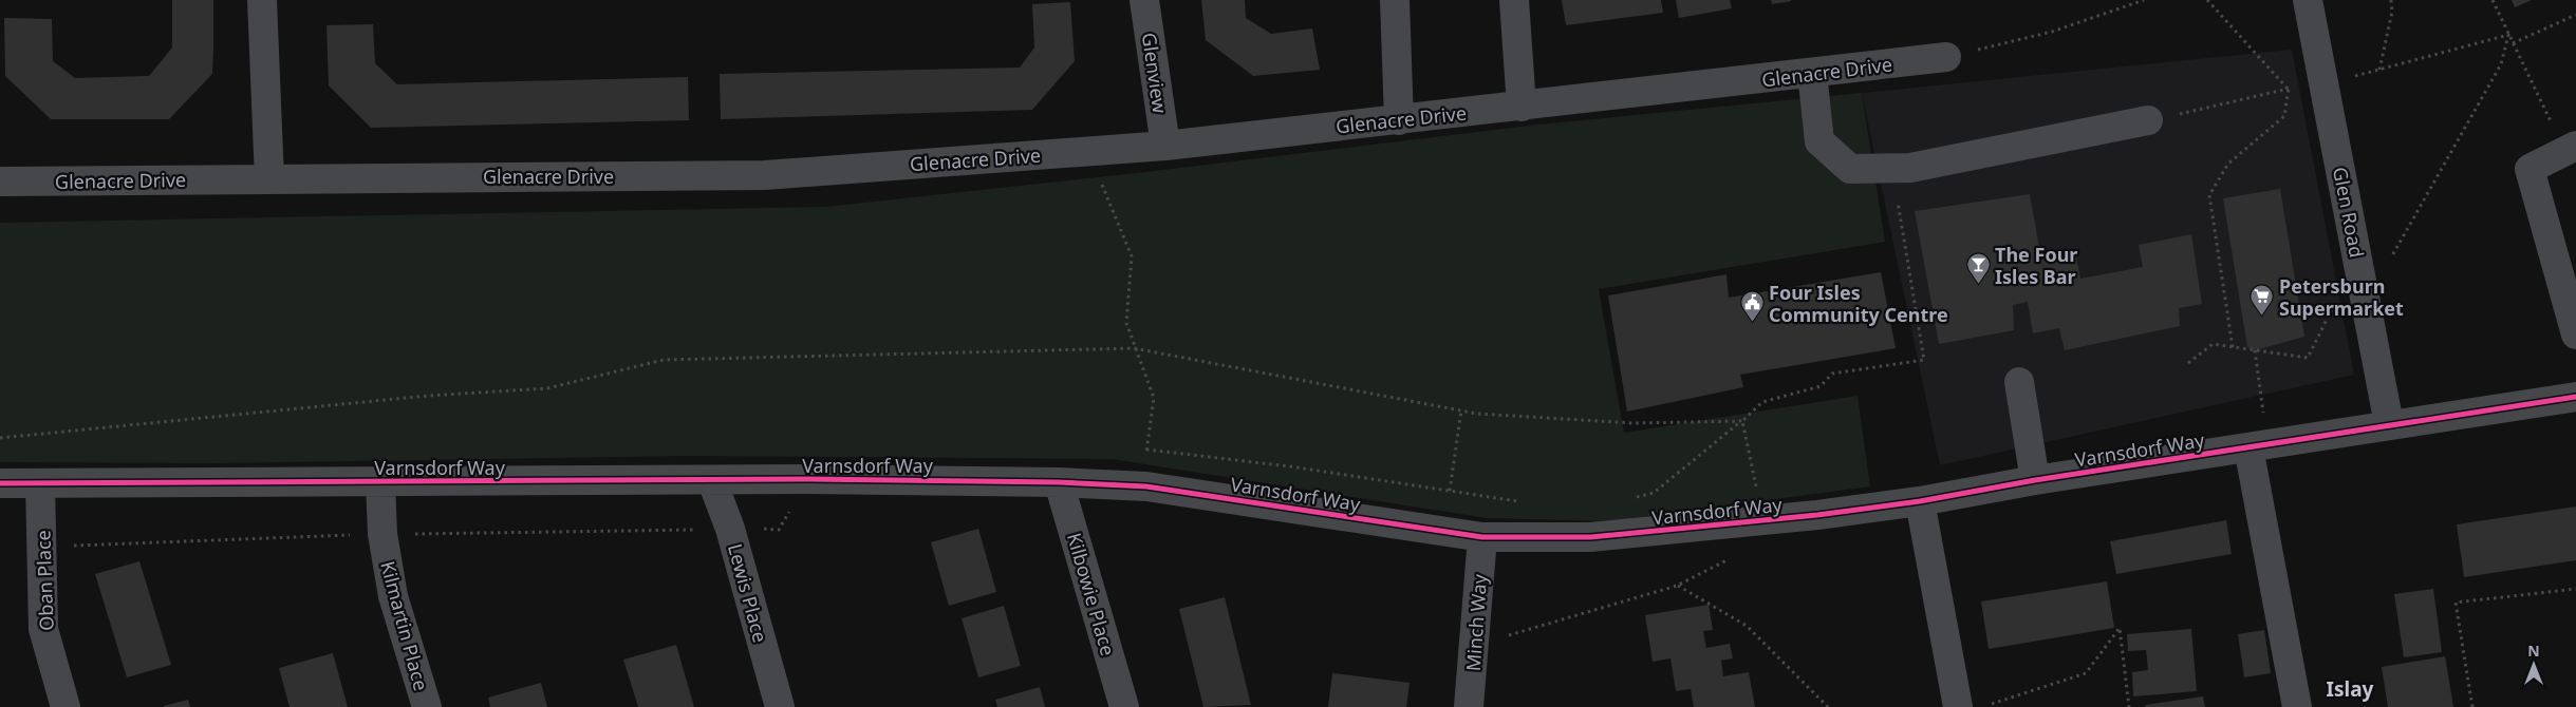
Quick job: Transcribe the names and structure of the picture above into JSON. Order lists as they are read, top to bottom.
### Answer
{
  "streets": {
    "street": [
      "Glenacre Drive",
      "Glenview",
      "Glen Road",
      "Varnsdorf Way",
      "Oban Place",
      "Lewis Place",
      "Kilbowie Place",
      "Minch Way",
      "Kilmartin Place"
    ]
  },
  "crossings": [
    ["Glenacre Drive", "Glenview"],
    ["Glen Road", "Varnsdorf Way"],
    ["Varnsdorf Way", "Oban Place"],
    ["Varnsdorf Way", "Lewis Place"],
    ["Varnsdorf Way", "Kilbowie Place"],
    ["Varnsdorf Way", "Minch Way"],
    ["Varnsdorf Way", "Kilmartin Place"]
  ],
  "districts": ["Islay"],
  "places": {
    "bar": ["The Four Isles Bar"],
    "supermarket": ["Petersburn Supermarket"],
    "public building": ["Four Isles Community Centre"]
  },
  "north": "top"
}
